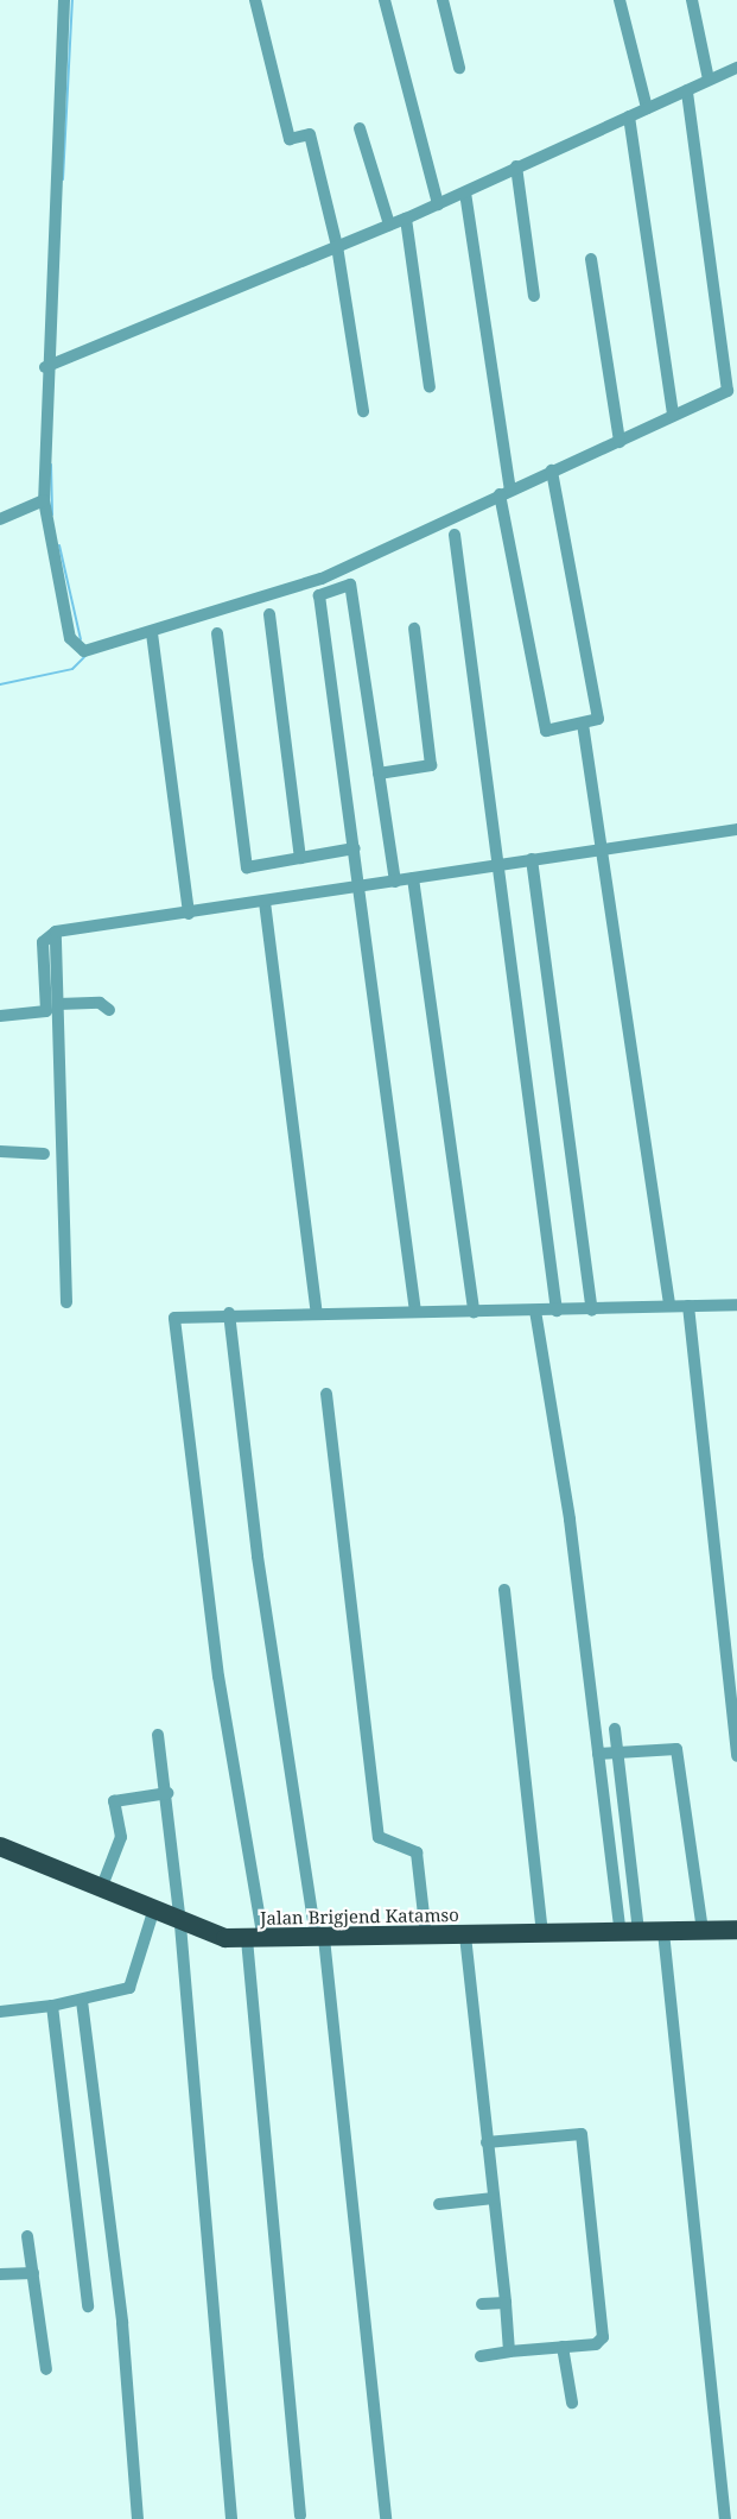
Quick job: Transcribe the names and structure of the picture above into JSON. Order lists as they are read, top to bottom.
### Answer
{
  "streets": {
    "highway": ["Jalan Brigjend Katamso"]
  }
}
